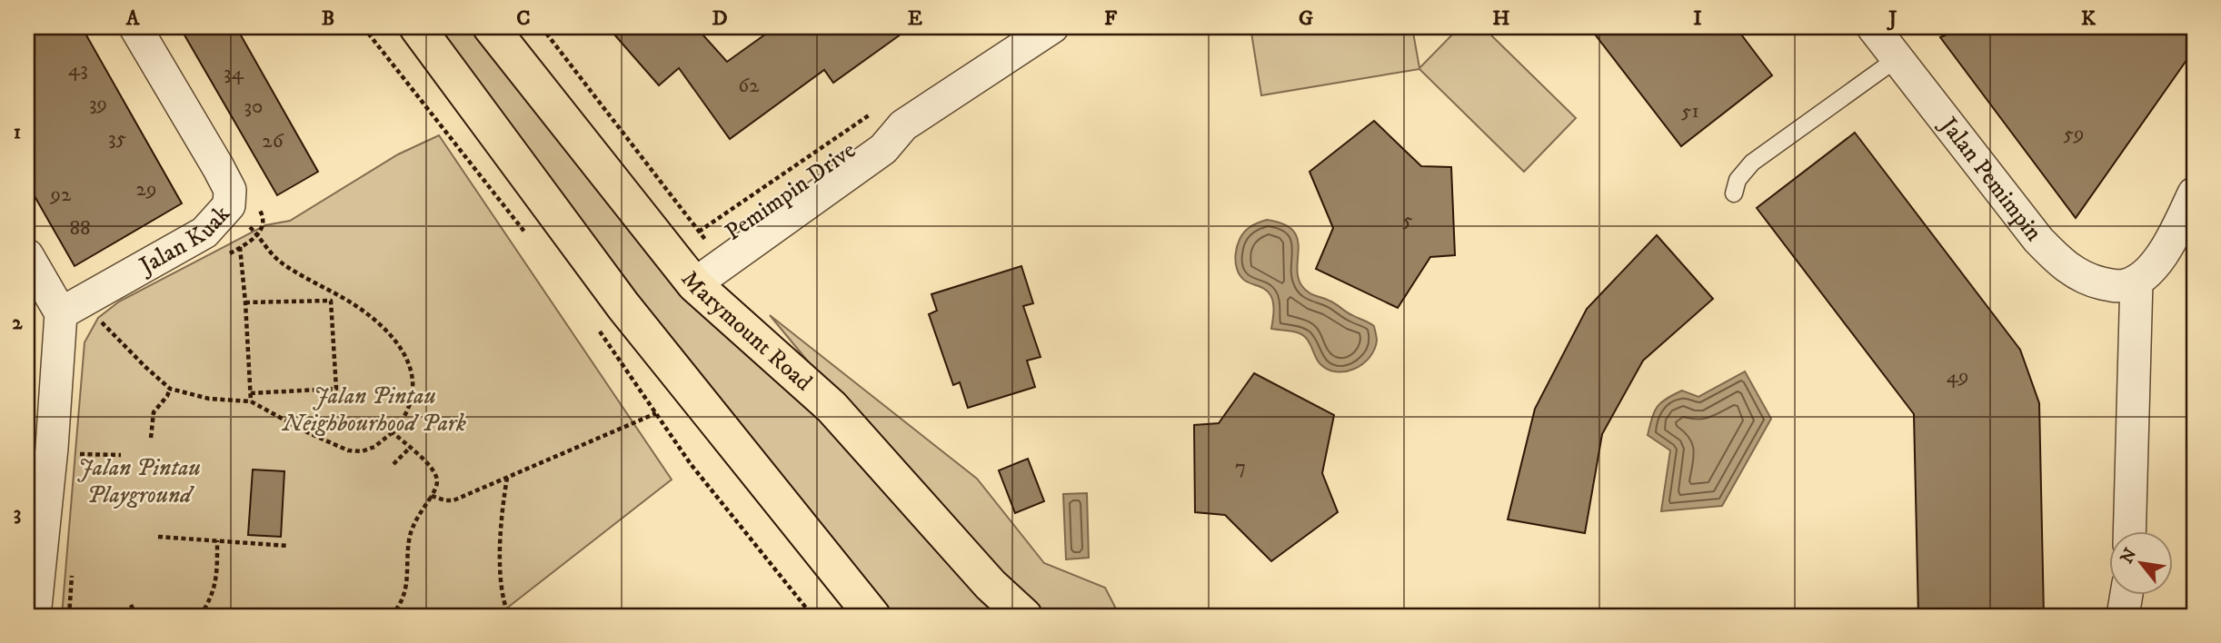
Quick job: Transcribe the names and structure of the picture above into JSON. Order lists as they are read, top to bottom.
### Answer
{
  "streets": {
    "main road": ["Marymount Road"],
    "street": ["Jalan Pemimpin", "Pemimpin Drive", "Jalan Kuak"]
  },
  "crossings": [
    ["Pemimpin Drive", "Marymount Road"]
  ],
  "parks": ["Jalan Pintau Neighbourhood Park", "Jalan Pintau Playground"],
  "house_numbers": [
    "43",
    "34",
    "62",
    "39",
    "30",
    "51",
    "59",
    "35",
    "26",
    "29",
    "92",
    "5",
    "88",
    "49",
    "7"
  ],
  "north": "top left",
  "grid": {
    "columns": [
      "A",
      "B",
      "C",
      "D",
      "E",
      "F",
      "G",
      "H",
      "I",
      "J",
      "K"
    ],
    "rows": ["1", "2", "3"]
  }
}
